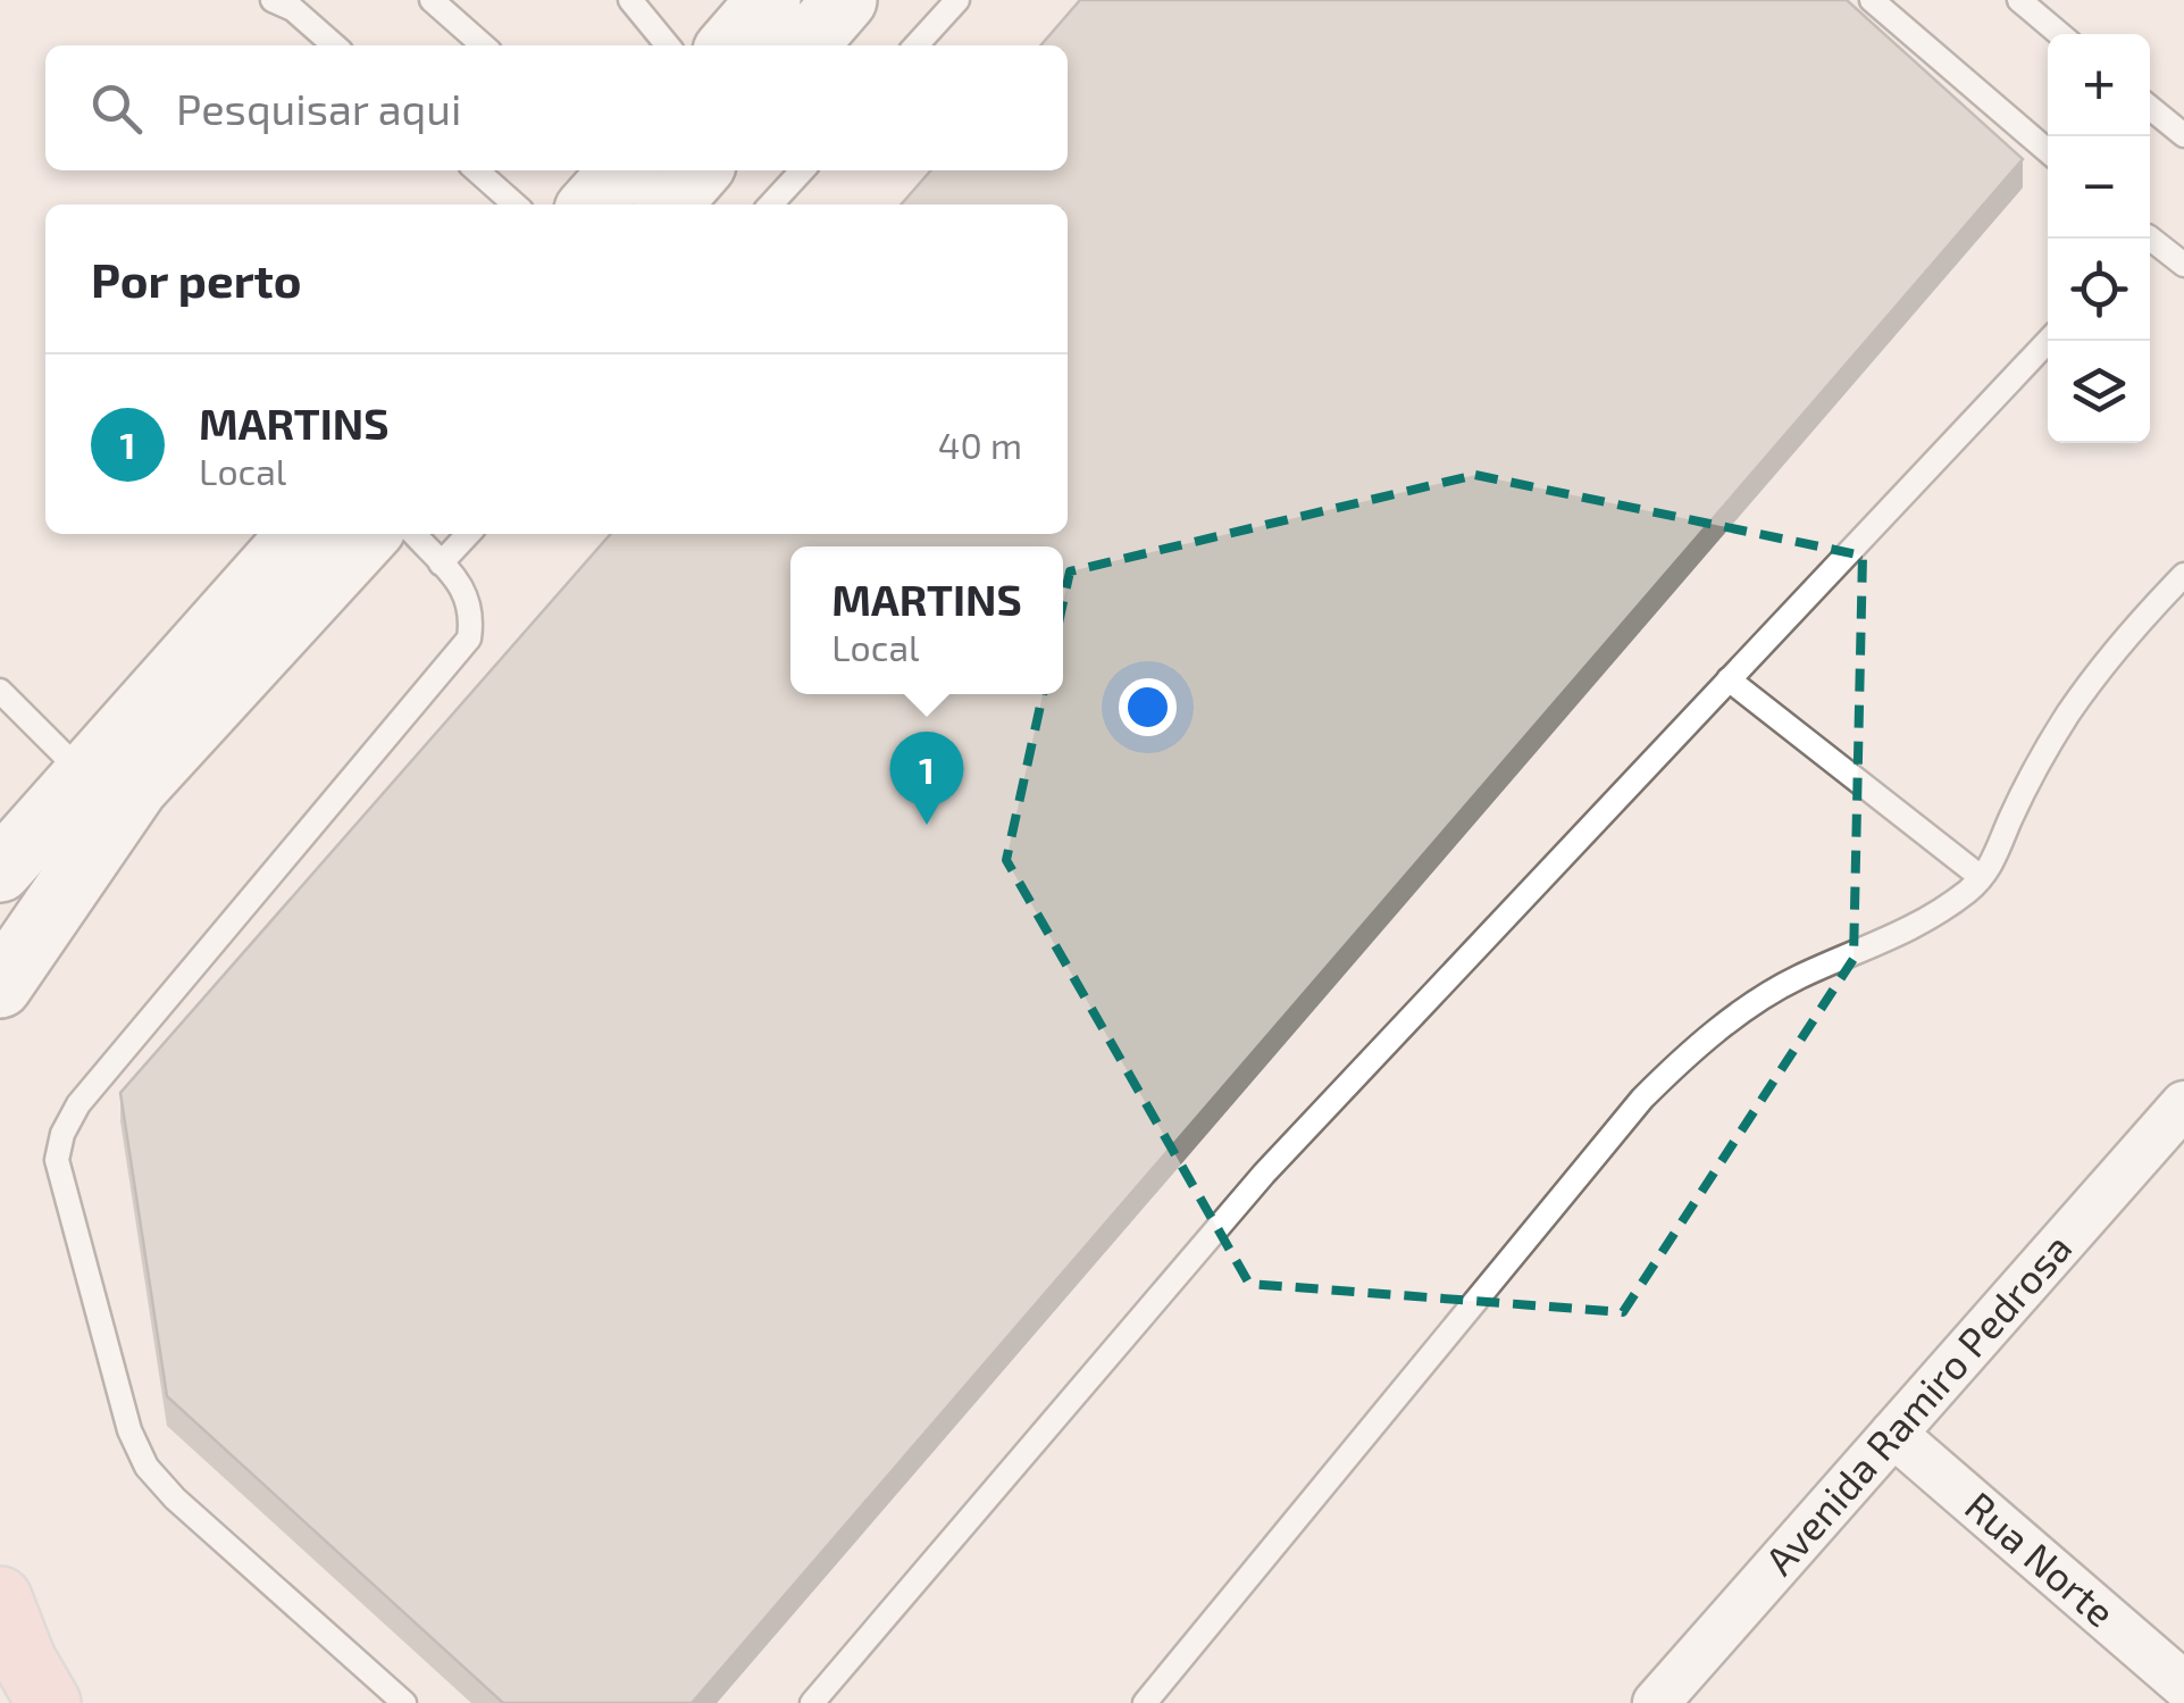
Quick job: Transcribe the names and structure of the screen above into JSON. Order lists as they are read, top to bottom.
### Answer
{
  "streets": {
    "street": ["Avenida Ramiro Pedrosa", "Rua Norte"]
  },
  "crossings": [
    ["Avenida Ramiro Pedrosa", "Rua Norte"]
  ],
  "page": {
    "map_buttons": ["+", "−"],
    "search": "Pesquisar aqui",
    "heading": "Por perto",
    "list": [
      {
        "mark": "1",
        "name": "MARTINS",
        "note": "Local",
        "value": "40 m"
      }
    ],
    "popup": ["MARTINS", "Local"],
    "pins": "1"
  }
}
